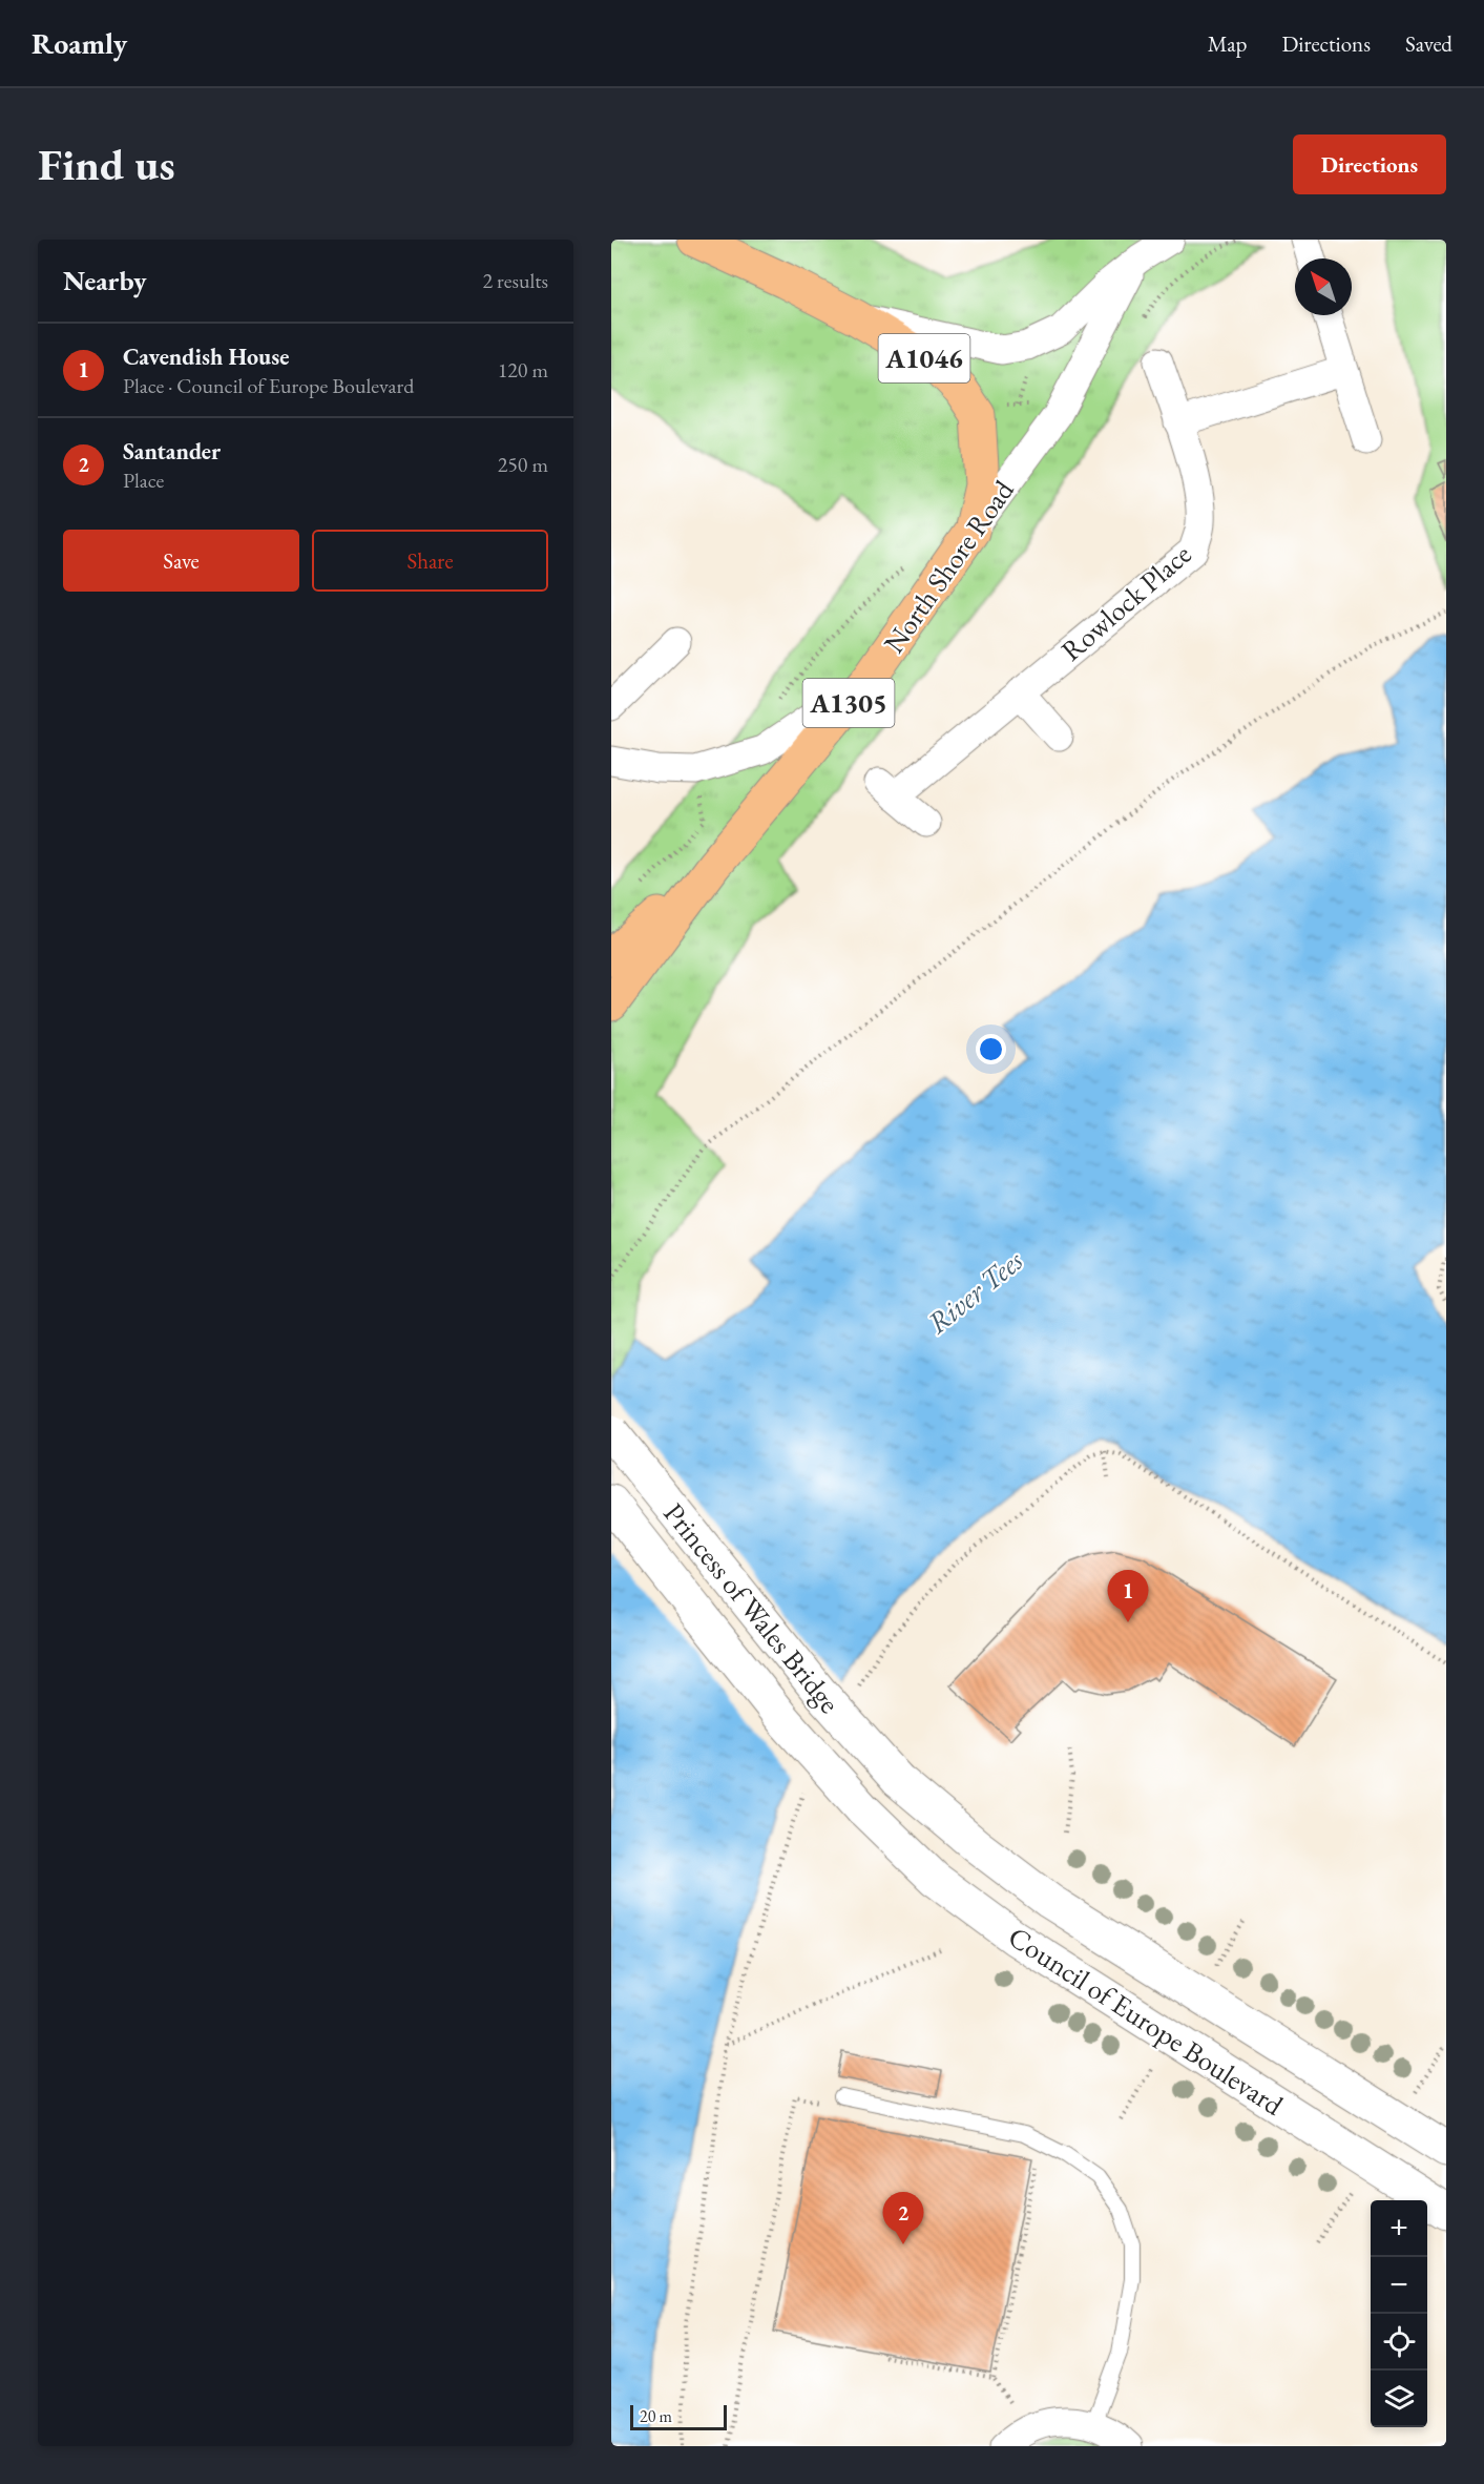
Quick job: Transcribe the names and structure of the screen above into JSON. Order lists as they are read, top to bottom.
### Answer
{
  "streets": {
    "main road": ["A1046", "North Shore Road", "A1305"],
    "street": ["Rowlock Place", "Princess of Wales Bridge", "Council of Europe Boulevard"]
  },
  "crossings": [
    ["A1046", "North Shore Road"],
    ["North Shore Road", "A1305"],
    ["Princess of Wales Bridge", "Council of Europe Boulevard"]
  ],
  "water": ["River Tees"],
  "scale_bar": "20 m",
  "north": "top left",
  "page": {
    "header": "Roamly",
    "nav": ["Map", "Directions", "Saved"],
    "buttons": [
      "Directions",
      ["Save", "Share"]
    ],
    "title": "Find us",
    "heading": ["Nearby", "2 results"],
    "list": [
      {
        "mark": "1",
        "name": "Cavendish House",
        "note": "Place · Council of Europe Boulevard",
        "value": "120 m"
      },
      {
        "mark": "2",
        "name": "Santander",
        "note": "Place",
        "value": "250 m"
      }
    ],
    "pins": ["1", "2"],
    "map_buttons": ["+", "−"],
    "scale": "20 m"
  }
}
